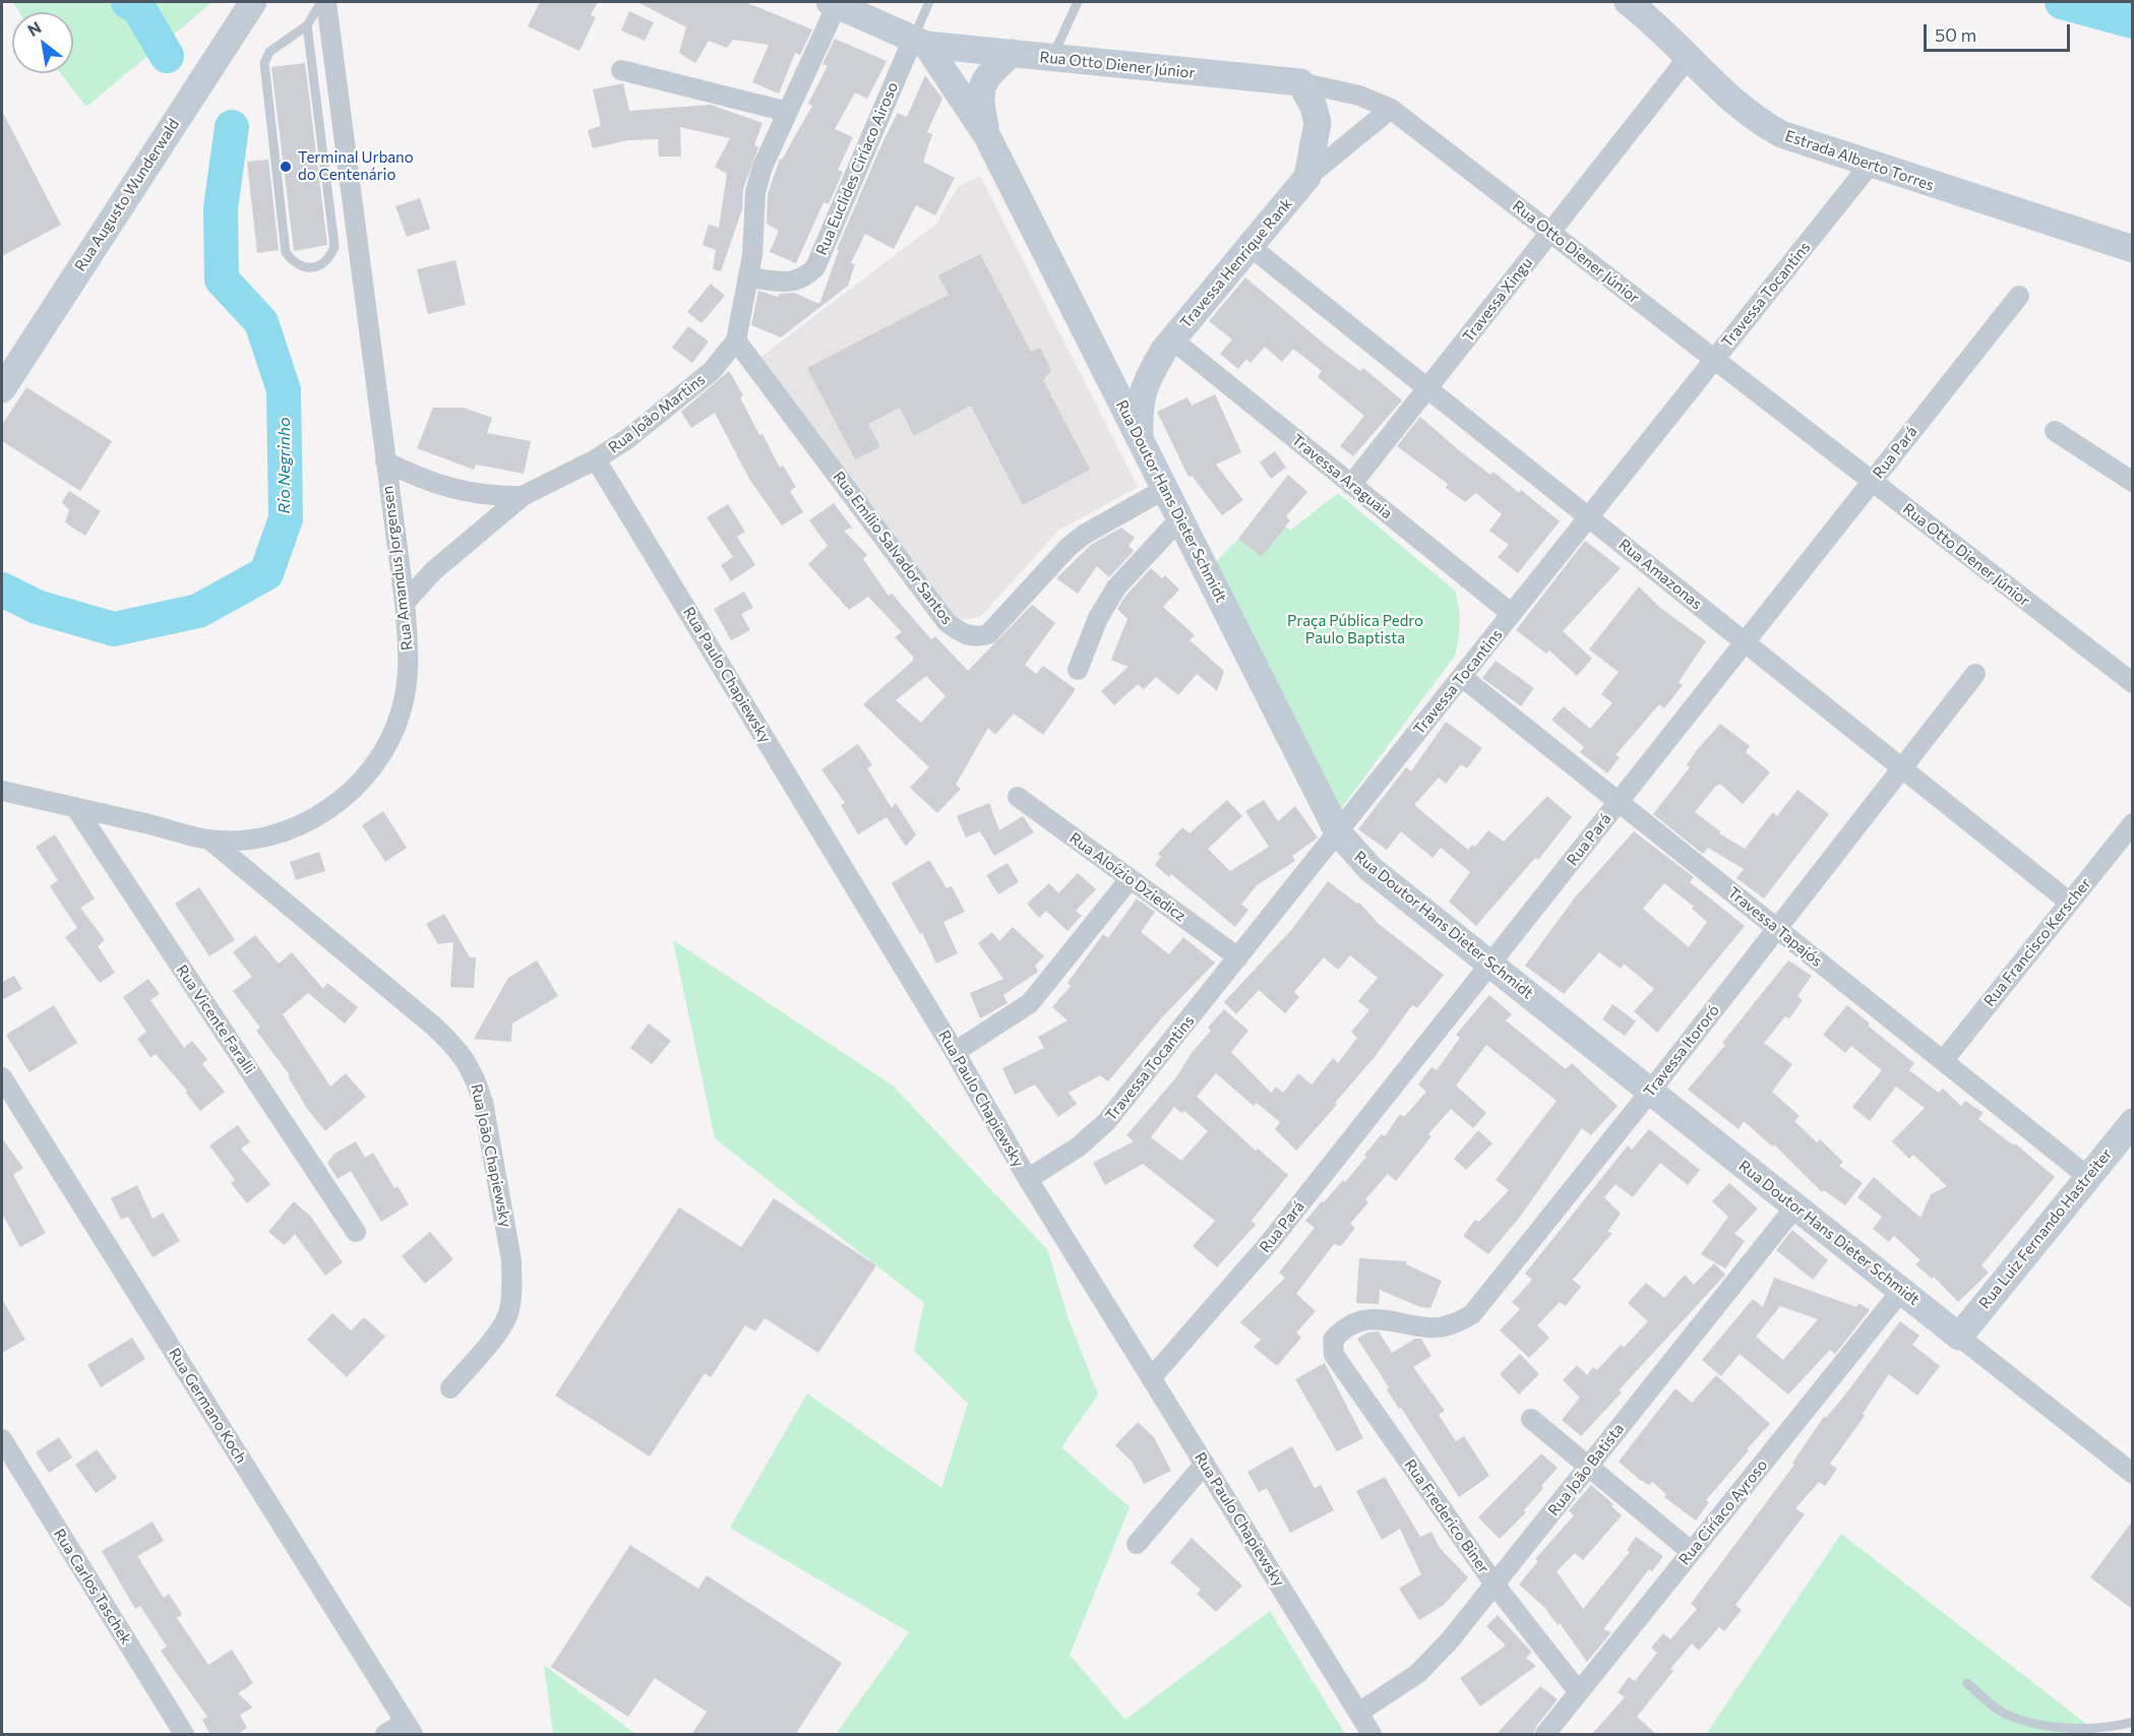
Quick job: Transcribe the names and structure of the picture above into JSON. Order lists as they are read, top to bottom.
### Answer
{
  "streets": {
    "street": [
      "Rua Otto Diener Júnior",
      "Estrada Alberto Torres",
      "Rua Euclides Ciríaco Airoso",
      "Rua Augusto Wunderwald",
      "Travessa Henrique Rank",
      "Travessa Tocantins",
      "Travessa Xingu",
      "Rua João Martins",
      "Rua Pará",
      "Travessa Araguaia",
      "Rua Doutor Hans Dieter Schmidt",
      "Rua Emílio Salvador Santos",
      "Rua Amandus Jorgensen",
      "Rua Amazonas",
      "Rua Paulo Chapiewsky",
      "Rua Aloízio Dziedicz",
      "Travessa Tapajós",
      "Rua Francisco Kerscher",
      "Rua Vicente Faralli",
      "Travessa Itororó",
      "Rua João Chapiewsky",
      "Rua Luiz Fernando Hastreiter",
      "Rua Germano Koch",
      "Rua João Batista",
      "Rua Ciríaco Ayroso",
      "Rua Frederico Biner",
      "Rua Carlos Taschek"
    ]
  },
  "crossings": [
    ["Rua Otto Diener Júnior", "Rua Euclides Ciríaco Airoso"],
    ["Rua Otto Diener Júnior", "Travessa Henrique Rank"],
    ["Rua Otto Diener Júnior", "Travessa Tocantins"],
    ["Rua Otto Diener Júnior", "Travessa Xingu"],
    ["Rua Otto Diener Júnior", "Rua Pará"],
    ["Rua Otto Diener Júnior", "Rua Doutor Hans Dieter Schmidt"],
    ["Estrada Alberto Torres", "Travessa Tocantins"],
    ["Estrada Alberto Torres", "Travessa Xingu"],
    ["Rua Euclides Ciríaco Airoso", "Rua João Martins"],
    ["Rua Euclides Ciríaco Airoso", "Rua Doutor Hans Dieter Schmidt"],
    ["Travessa Henrique Rank", "Travessa Araguaia"],
    ["Travessa Henrique Rank", "Rua Doutor Hans Dieter Schmidt"],
    ["Travessa Henrique Rank", "Rua Amazonas"],
    ["Travessa Tocantins", "Travessa Araguaia"],
    ["Travessa Tocantins", "Rua Doutor Hans Dieter Schmidt"],
    ["Travessa Tocantins", "Rua Amazonas"],
    ["Travessa Tocantins", "Rua Paulo Chapiewsky"],
    ["Travessa Tocantins", "Rua Aloízio Dziedicz"],
    ["Travessa Tocantins", "Travessa Tapajós"],
    ["Travessa Xingu", "Travessa Araguaia"],
    ["Travessa Xingu", "Rua Amazonas"],
    ["Rua João Martins", "Rua Emílio Salvador Santos"],
    ["Rua João Martins", "Rua Amandus Jorgensen"],
    ["Rua João Martins", "Rua Paulo Chapiewsky"],
    ["Rua Pará", "Rua Doutor Hans Dieter Schmidt"],
    ["Rua Pará", "Rua Amazonas"],
    ["Rua Pará", "Rua Paulo Chapiewsky"],
    ["Rua Pará", "Travessa Tapajós"],
    ["Rua Doutor Hans Dieter Schmidt", "Rua Emílio Salvador Santos"],
    ["Rua Doutor Hans Dieter Schmidt", "Travessa Itororó"],
    ["Rua Doutor Hans Dieter Schmidt", "Rua Luiz Fernando Hastreiter"],
    ["Rua Doutor Hans Dieter Schmidt", "Rua João Batista"],
    ["Rua Doutor Hans Dieter Schmidt", "Rua Ciríaco Ayroso"],
    ["Rua Amandus Jorgensen", "Rua Vicente Faralli"],
    ["Rua Amandus Jorgensen", "Rua João Chapiewsky"],
    ["Rua Amazonas", "Rua Francisco Kerscher"],
    ["Rua Amazonas", "Travessa Itororó"],
    ["Rua Paulo Chapiewsky", "Rua João Batista"],
    ["Travessa Tapajós", "Rua Francisco Kerscher"],
    ["Travessa Tapajós", "Travessa Itororó"],
    ["Travessa Tapajós", "Rua Luiz Fernando Hastreiter"],
    ["Travessa Itororó", "Rua Frederico Biner"],
    ["Rua João Batista", "Rua Frederico Biner"],
    ["Rua Ciríaco Ayroso", "Rua Frederico Biner"]
  ],
  "water": ["Rio Negrinho"],
  "parks": ["Praça Pública Pedro Paulo Baptista"],
  "places": ["Terminal Urbano do Centenário"],
  "scale_bar": "50 m",
  "north": "top left"
}
